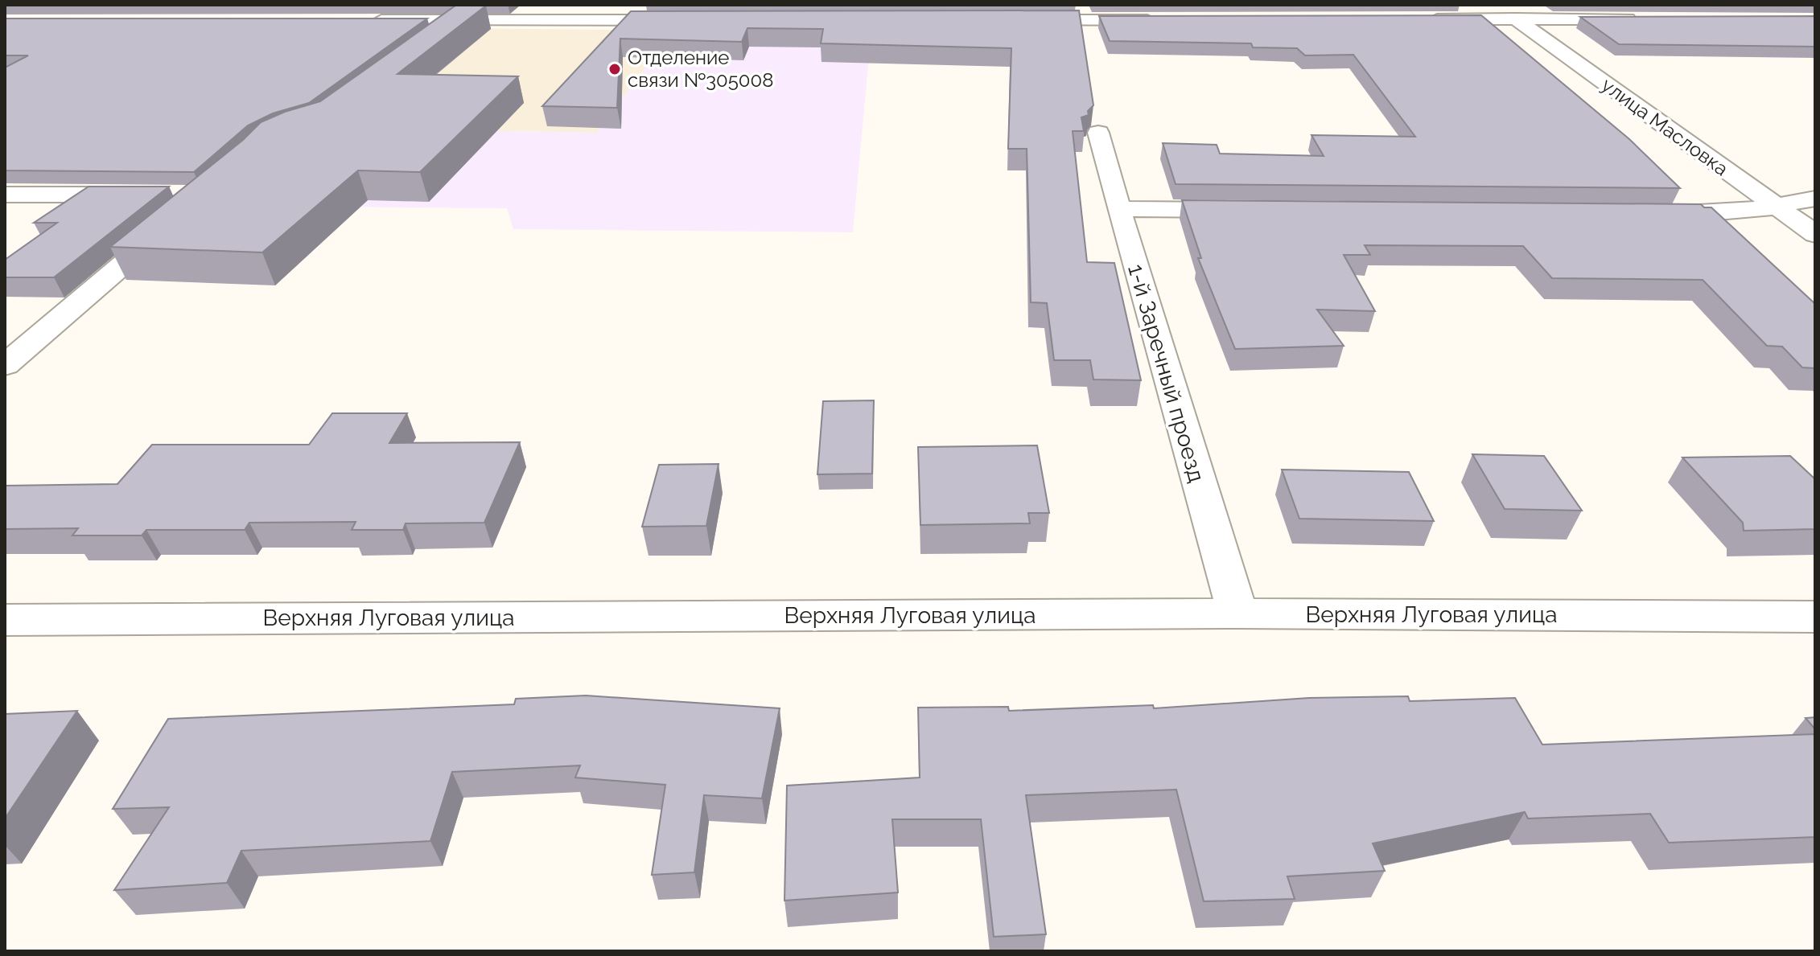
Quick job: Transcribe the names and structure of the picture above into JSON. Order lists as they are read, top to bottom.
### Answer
{
  "streets": {
    "street": ["улица Масловка", "1-й Заречный проезд", "Верхняя Луговая улица"]
  },
  "crossings": [
    ["1-й Заречный проезд", "Верхняя Луговая улица"]
  ],
  "places": ["Отделение связи №305008"]
}
